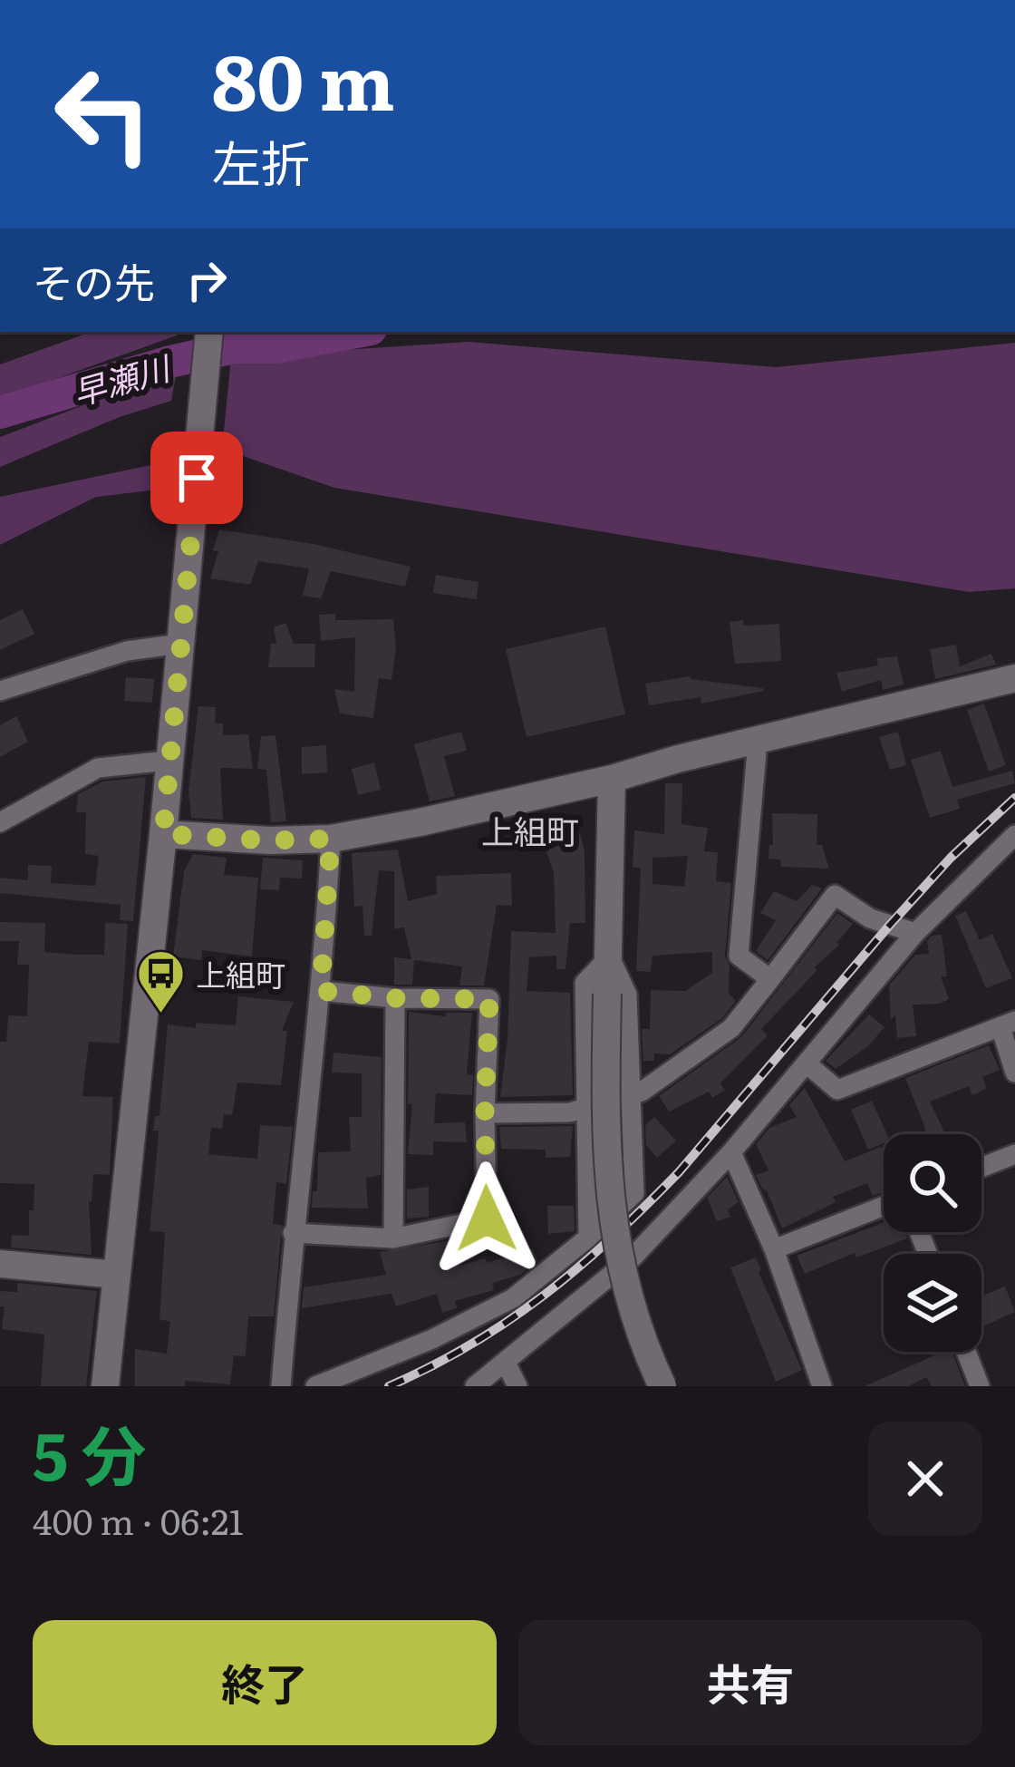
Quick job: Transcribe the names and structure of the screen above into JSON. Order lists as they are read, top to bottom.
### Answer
{
  "districts": ["上組町"],
  "water": ["早瀬川"],
  "places": {
    "bus stop": ["上組町"]
  },
  "page": {
    "turn": ["80 m", "左折"],
    "then": "その先",
    "heading": ["5 分", "400 m · 06:21"],
    "buttons": ["終了", "共有"]
  }
}
